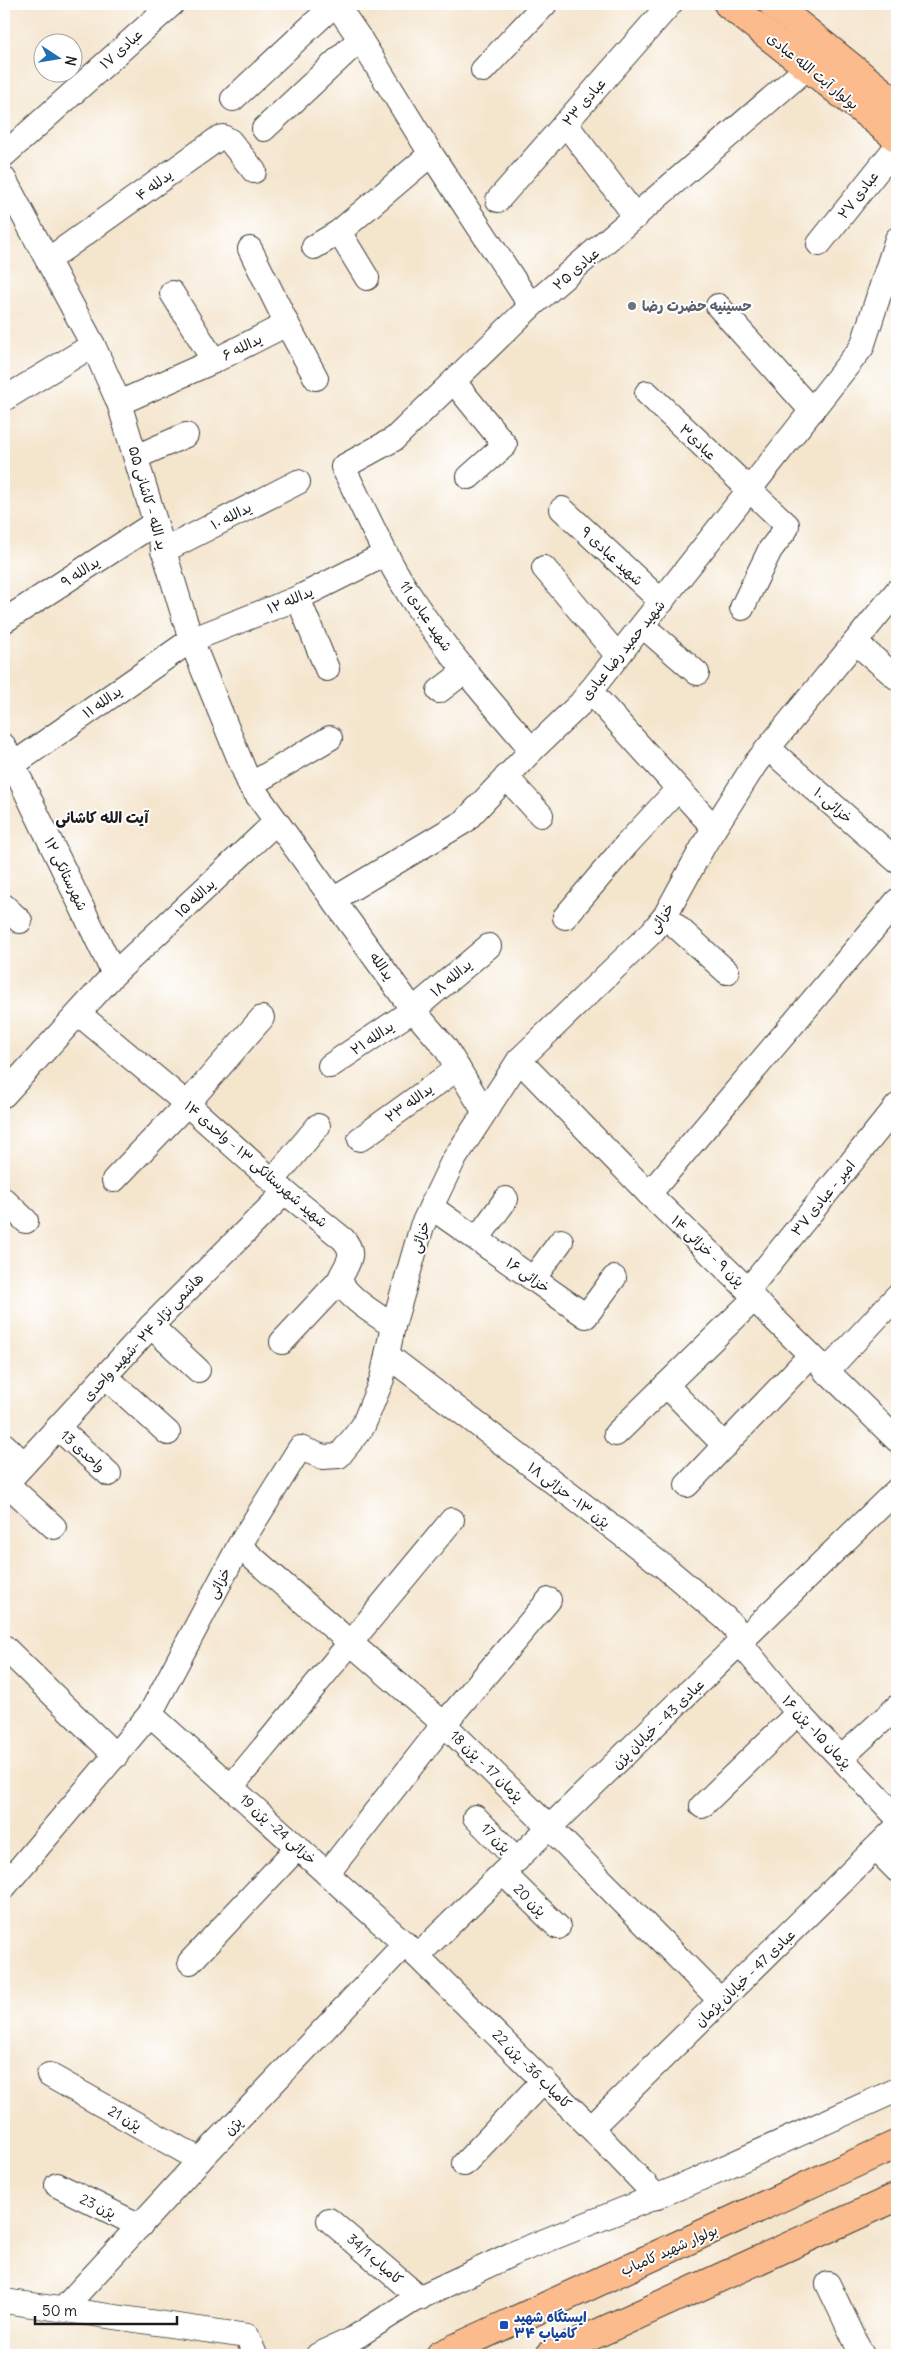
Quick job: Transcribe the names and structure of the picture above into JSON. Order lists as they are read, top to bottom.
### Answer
{
  "streets": {
    "main road": ["بولوار آیت الله عبادی", "بولوار شهید کامیاب"],
    "street": [
      "عبادی ۱۷",
      "عبادی ۲۳",
      "یدلله ۴",
      "عبادی ۲۷",
      "عبادی ۲۵",
      "یدالله ۶",
      "عبادی۳",
      "ید الله - کاشانی ۵۵",
      "یدالله ۱۰",
      "شهید عبادی ۹",
      "یدالله ۹",
      "یدالله ۱۲",
      "شهید عبادی 11",
      "شهید حمید رضا عبادی",
      "یدالله ۱۱",
      "خزائی ۱۰",
      "شهرستانکی ۱۲",
      "یدالله ۱۵",
      "خزائی",
      "یدالله",
      "یدالله ۱۸",
      "یدالله ۲۱",
      "یدالله ۲۳",
      "شهید شهرستانکی ۱۳ - واحدی ۱۴",
      "امیر - عبادی ۳۷",
      "پژن ۹ - خزائی ۱۴",
      "خزائی ۱۶",
      "هاشمی نژاد ۲۴ -شهید واحدی",
      "واحدی 13",
      "پژن ۱۳- حزائی ۱۸",
      "عبادی 43 - خیابان پژن",
      "پژمان ۱۵- پژن ۱۶",
      "پژمان 17 - پژن 18",
      "خزائی 24- پژن 19",
      "پژن 17",
      "پژن 20",
      "عبادی 47 - خیابان پژمان",
      "کامیاب 36- پژن 22",
      "پژن 21",
      "پژن",
      "پژن 23",
      "کامیاب 34/1"
    ]
  },
  "crossings": [
    ["بولوار آیت الله عبادی", "عبادی ۲۵"],
    ["یدلله ۴", "ید الله - کاشانی ۵۵"],
    ["عبادی ۲۵", "شهید عبادی 11"],
    ["یدالله ۶", "ید الله - کاشانی ۵۵"],
    ["عبادی۳", "شهید حمید رضا عبادی"],
    ["ید الله - کاشانی ۵۵", "یدالله ۱۰"],
    ["ید الله - کاشانی ۵۵", "یدالله ۹"],
    ["ید الله - کاشانی ۵۵", "یدالله ۱۲"],
    ["ید الله - کاشانی ۵۵", "یدالله ۱۱"],
    ["ید الله - کاشانی ۵۵", "یدالله ۱۵"],
    ["ید الله - کاشانی ۵۵", "یدالله"],
    ["شهید عبادی ۹", "شهید حمید رضا عبادی"],
    ["یدالله ۱۲", "شهید عبادی 11"],
    ["یدالله ۱۲", "یدالله ۱۱"],
    ["شهید عبادی 11", "شهید حمید رضا عبادی"],
    ["شهید حمید رضا عبادی", "یدالله"],
    ["یدالله ۱۱", "شهرستانکی ۱۲"],
    ["خزائی ۱۰", "خزائی"],
    ["شهرستانکی ۱۲", "یدالله ۱۵"],
    ["یدالله ۱۵", "یدالله"],
    ["یدالله ۱۵", "شهید شهرستانکی ۱۳ - واحدی ۱۴"],
    ["خزائی", "یدالله"],
    ["خزائی", "پژن ۹ - خزائی ۱۴"],
    ["خزائی", "خزائی ۱۶"],
    ["خزائی", "پژن ۱۳- حزائی ۱۸"],
    ["خزائی", "پژمان 17 - پژن 18"],
    ["خزائی", "خزائی 24- پژن 19"],
    ["یدالله", "یدالله ۱۸"],
    ["یدالله", "یدالله ۲۱"],
    ["یدالله", "یدالله ۲۳"],
    ["یدالله ۱۸", "یدالله ۲۱"],
    ["شهید شهرستانکی ۱۳ - واحدی ۱۴", "هاشمی نژاد ۲۴ -شهید واحدی"],
    ["امیر - عبادی ۳۷", "پژن ۹ - خزائی ۱۴"],
    ["هاشمی نژاد ۲۴ -شهید واحدی", "واحدی 13"],
    ["پژن ۱۳- حزائی ۱۸", "عبادی 43 - خیابان پژن"],
    ["پژن ۱۳- حزائی ۱۸", "پژمان ۱۵- پژن ۱۶"],
    ["عبادی 43 - خیابان پژن", "پژمان ۱۵- پژن ۱۶"],
    ["عبادی 43 - خیابان پژن", "پژمان 17 - پژن 18"],
    ["عبادی 43 - خیابان پژن", "خزائی 24- پژن 19"],
    ["عبادی 43 - خیابان پژن", "پژن 17"],
    ["عبادی 43 - خیابان پژن", "پژن 20"],
    ["عبادی 43 - خیابان پژن", "کامیاب 36- پژن 22"],
    ["عبادی 43 - خیابان پژن", "پژن"],
    ["پژمان 17 - پژن 18", "عبادی 47 - خیابان پژمان"],
    ["خزائی 24- پژن 19", "کامیاب 36- پژن 22"],
    ["خزائی 24- پژن 19", "پژن"],
    ["پژن 17", "پژن 20"],
    ["عبادی 47 - خیابان پژمان", "کامیاب 36- پژن 22"],
    ["کامیاب 36- پژن 22", "پژن"],
    ["پژن 21", "پژن"],
    ["پژن", "پژن 23"]
  ],
  "districts": ["آیت الله کاشانی"],
  "places": {
    "other": ["حسینیه حضرت رضا"],
    "transit": ["ایستگاه شهید کامیاب ۳۴"]
  },
  "scale_bar": "50 m",
  "north": "right"
}
